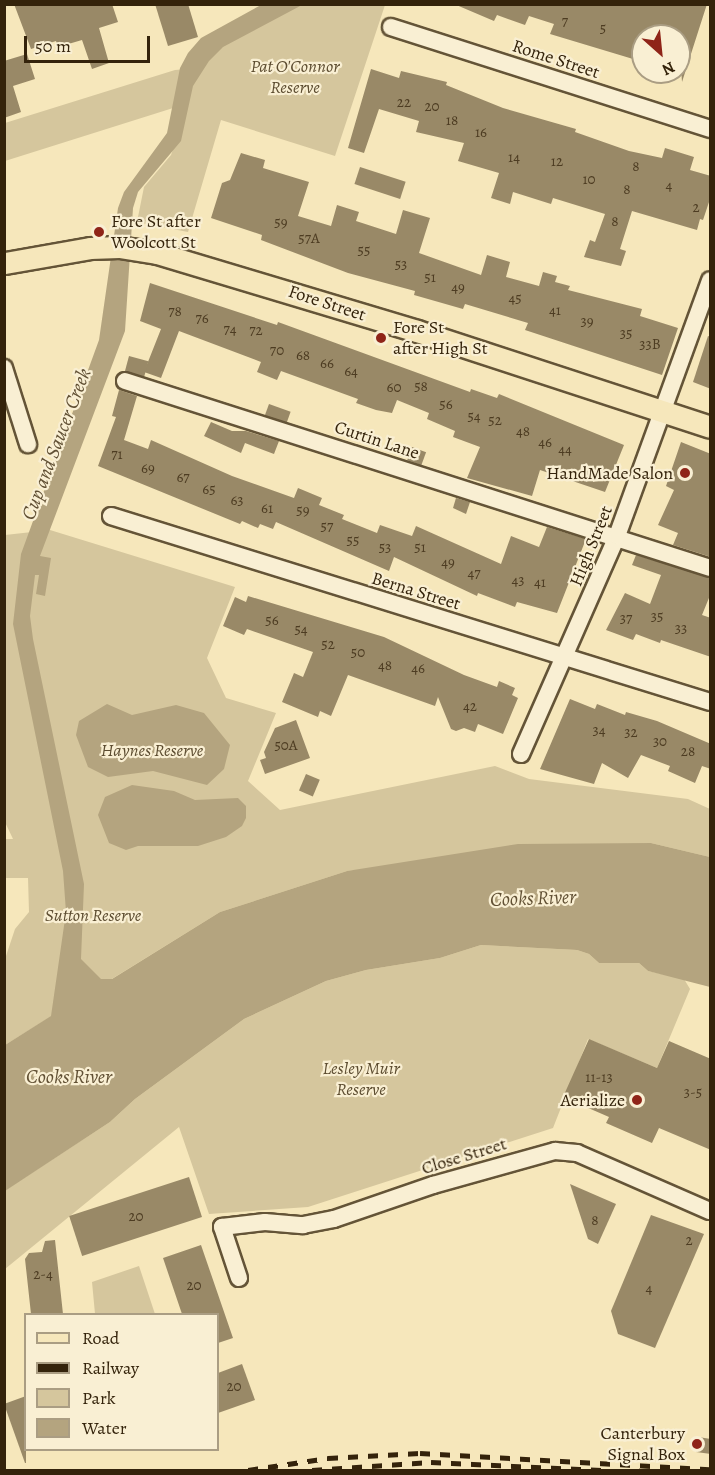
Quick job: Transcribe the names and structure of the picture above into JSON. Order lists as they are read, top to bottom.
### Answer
{
  "streets": {
    "main road": ["Fore Street"],
    "street": [
      "Rome Street",
      "Curtin Lane",
      "High Street",
      "Berna Street",
      "Close Street"
    ]
  },
  "crossings": [
    ["Fore Street", "High Street"],
    ["Curtin Lane", "High Street"],
    ["High Street", "Berna Street"]
  ],
  "water": ["Cup and Saucer Creek", "Cooks River"],
  "parks": [
    "Pat O'Connor Reserve",
    "Haynes Reserve",
    "Sutton Reserve",
    "Lesley Muir Reserve"
  ],
  "places": [
    "Fore St after Woolcott St",
    "Fore St after High St",
    "HandMade Salon",
    "Aerialize",
    "Canterbury Signal Box"
  ],
  "house_numbers": [
    "7",
    "5",
    "22",
    "20",
    "18",
    "16",
    "14",
    "12",
    "8",
    "10",
    "4",
    "8",
    "2",
    "8",
    "59",
    "57A",
    "55",
    "53",
    "51",
    "49",
    "45",
    "41",
    "78",
    "76",
    "39",
    "74",
    "72",
    "35",
    "33B",
    "70",
    "68",
    "66",
    "64",
    "58",
    "60",
    "56",
    "54",
    "52",
    "48",
    "46",
    "44",
    "71",
    "69",
    "67",
    "65",
    "63",
    "61",
    "59",
    "57",
    "55",
    "53",
    "51",
    "49",
    "47",
    "43",
    "41",
    "35",
    "37",
    "56",
    "33",
    "54",
    "52",
    "50",
    "48",
    "46",
    "42",
    "34",
    "32",
    "30",
    "50A",
    "28",
    "11-13",
    "3-5",
    "20",
    "8",
    "2",
    "2-4",
    "20",
    "4",
    "20"
  ],
  "legend": [
    "Road",
    "Railway",
    "Park",
    "Water"
  ],
  "scale_bar": "50 m",
  "north": "bottom right"
}
